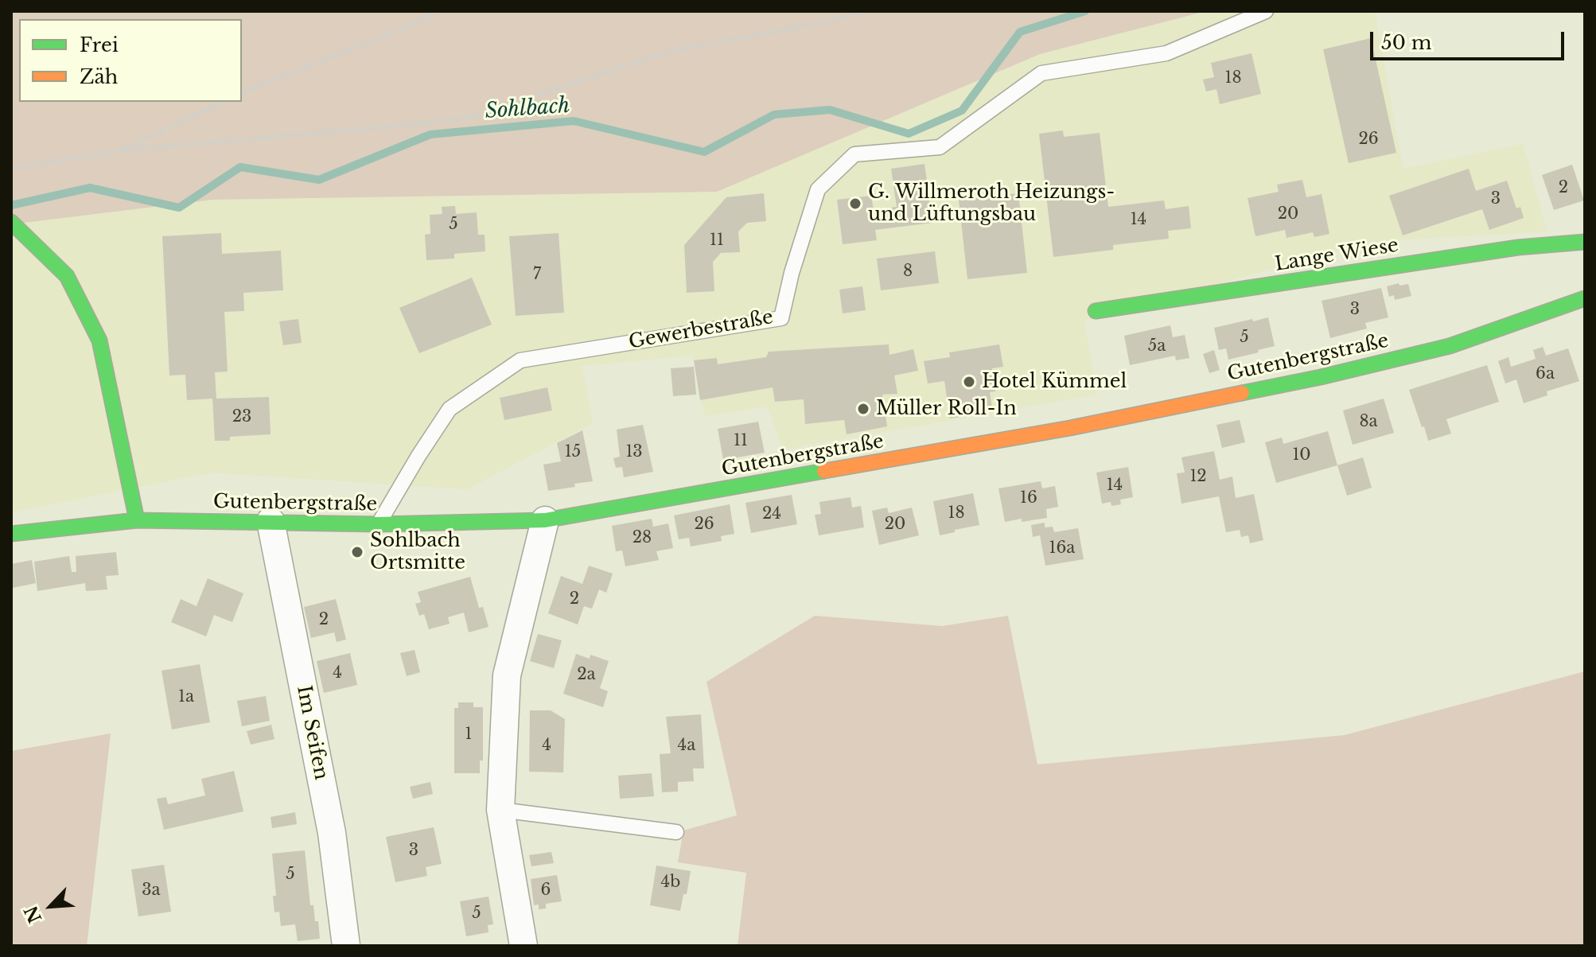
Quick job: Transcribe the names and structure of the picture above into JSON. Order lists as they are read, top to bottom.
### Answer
{
  "streets": {
    "street": ["Lange Wiese", "Gutenbergstraße", "Im Seifen"],
    "lane": ["Gewerbestraße"]
  },
  "crossings": [
    ["Gewerbestraße", "Gutenbergstraße"],
    ["Gutenbergstraße", "Im Seifen"]
  ],
  "water": ["Sohlbach"],
  "places": [
    "G. Willmeroth Heizungs- und Lüftungsbau",
    "Hotel Kümmel",
    "Müller Roll-In",
    "Sohlbach Ortsmitte"
  ],
  "house_numbers": [
    "18",
    "26",
    "2",
    "3",
    "20",
    "14",
    "5",
    "11",
    "8",
    "7",
    "3",
    "5",
    "5a",
    "6a",
    "23",
    "8a",
    "11",
    "15",
    "13",
    "10",
    "12",
    "14",
    "16",
    "18",
    "24",
    "26",
    "20",
    "28",
    "16a",
    "2",
    "2",
    "4",
    "2a",
    "1a",
    "1",
    "4",
    "4a",
    "3",
    "5",
    "4b",
    "3a",
    "6",
    "5"
  ],
  "legend": ["Frei", "Zäh"],
  "scale_bar": "50 m",
  "north": "bottom left"
}
